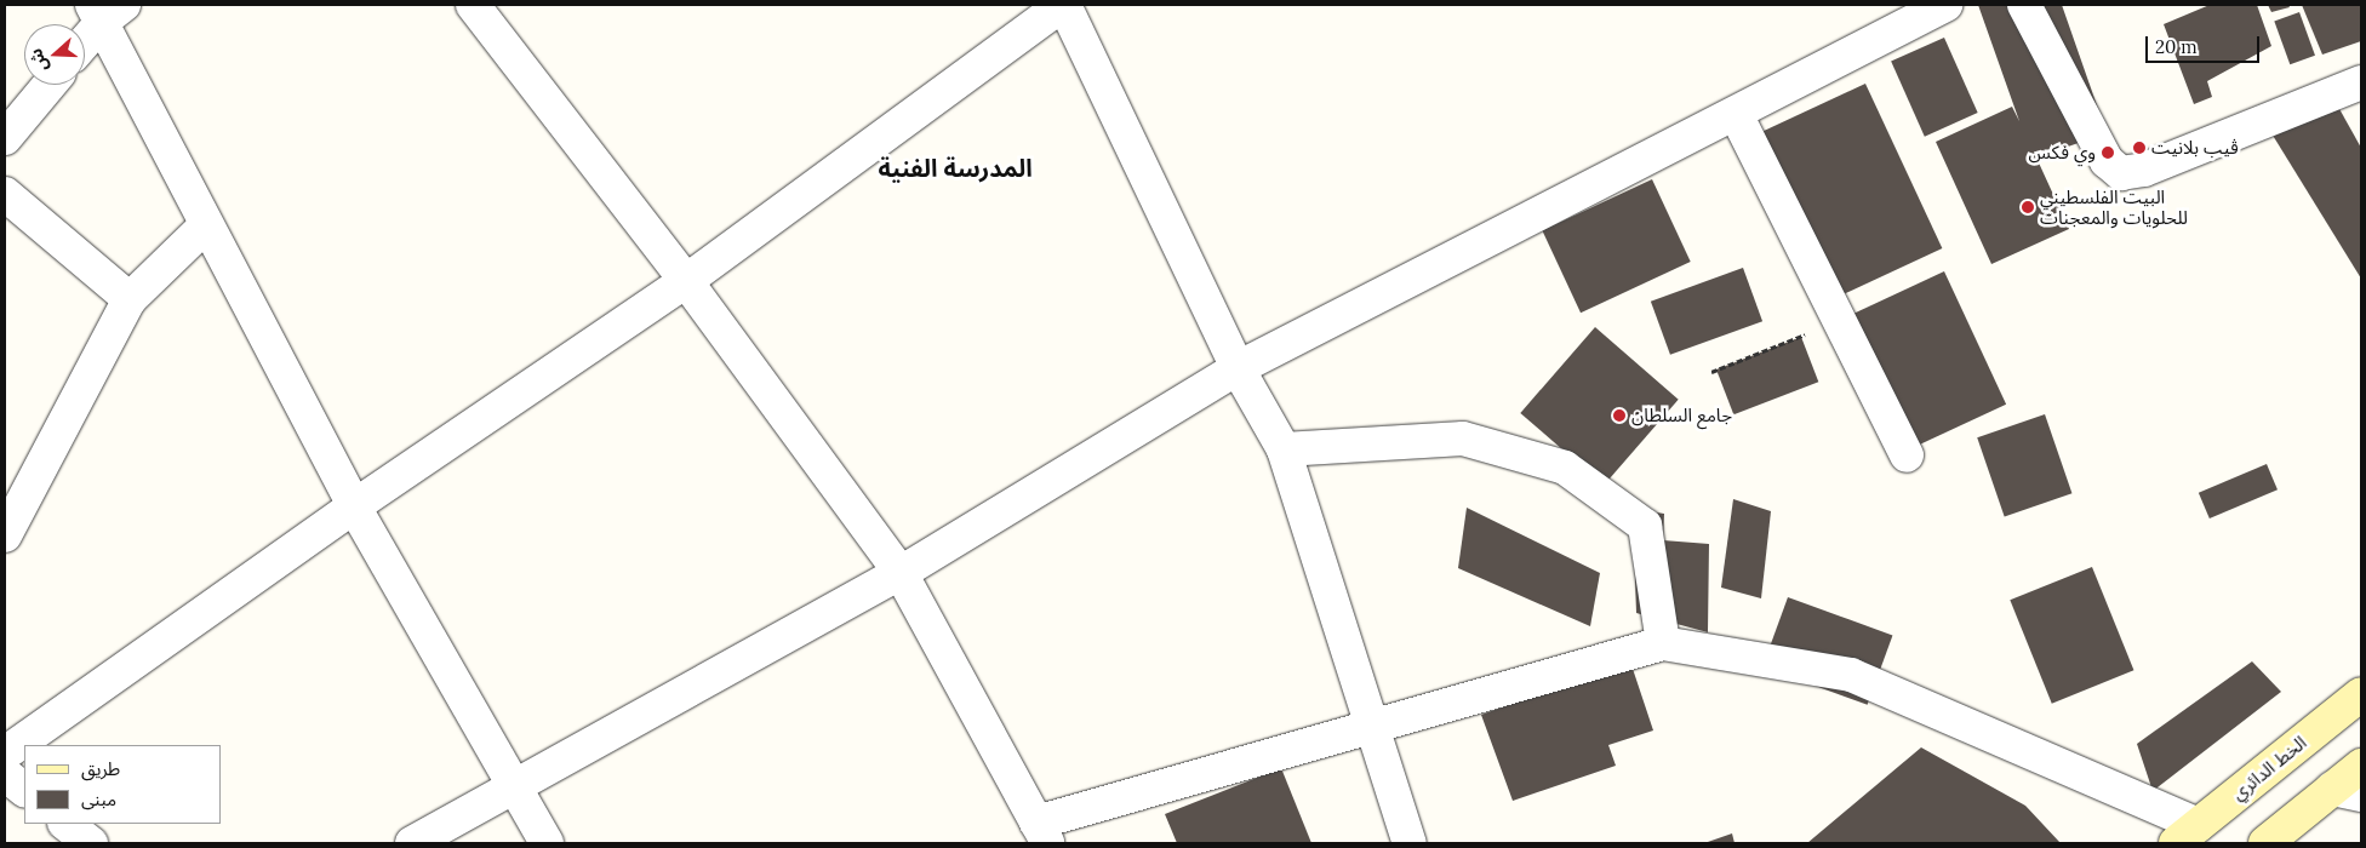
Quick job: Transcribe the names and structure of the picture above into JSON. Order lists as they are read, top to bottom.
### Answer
{
  "streets": {
    "main road": ["الخط الدائري"]
  },
  "districts": ["المدرسة الفنية"],
  "places": [
    "ڤيب بلانيت",
    "وي فكس",
    "البيت الفلسطيني للحلويات والمعجنات",
    "جامع السلطان"
  ],
  "legend": ["طريق", "مبنى"],
  "scale_bar": "20 m",
  "north": "left"
}
